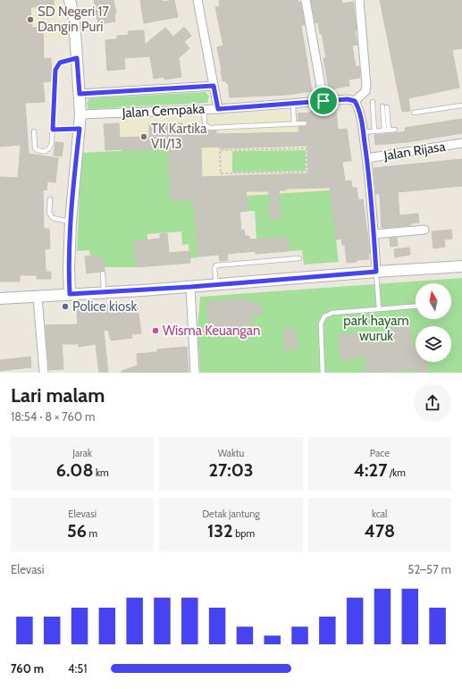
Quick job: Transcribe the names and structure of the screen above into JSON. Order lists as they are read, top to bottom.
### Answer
{
  "streets": {
    "street": ["Jalan Cempaka", "Jalan Rijasa"]
  },
  "parks": ["park hayam wuruk"],
  "places": [
    "SD Negeri 17 Dangin Puri",
    "TK Kartika VII/13",
    "Police kiosk",
    "Wisma Keuangan"
  ],
  "north": "top",
  "page": {
    "heading": ["Lari malam", "18:54 · 8 × 760 m"],
    "stats": [
      ["Jarak", "6.08 km"],
      ["Waktu", "27:03"],
      ["Pace", "4:27 /km"],
      ["Elevasi", "56 m"],
      ["Detak jantung", "132 bpm"],
      ["kcal", "478"]
    ],
    "chart": ["Elevasi", "52–57 m"],
    "list": [
      {
        "name": "760 m",
        "note": "4:51"
      }
    ]
  }
}
